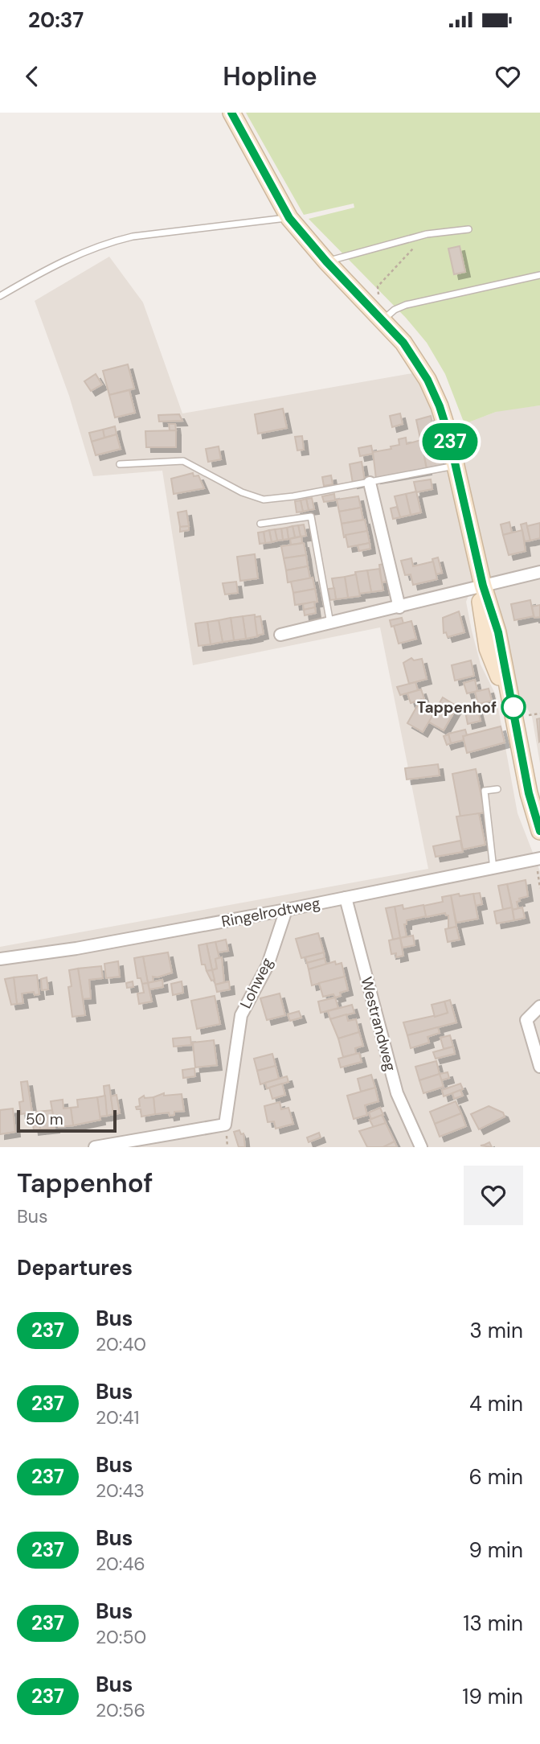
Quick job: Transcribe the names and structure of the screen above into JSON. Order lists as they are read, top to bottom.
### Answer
{
  "streets": {
    "street": ["Ringelrodtweg", "Lohweg", "Westrandweg"]
  },
  "crossings": [
    ["Ringelrodtweg", "Lohweg"],
    ["Ringelrodtweg", "Westrandweg"]
  ],
  "places": ["Tappenhof"],
  "lines": ["bus line 237"],
  "scale_bar": "50 m",
  "page": {
    "status": "20:37",
    "header": "Hopline",
    "on_map": "237",
    "scale": "50 m",
    "heading": [
      ["Tappenhof", "Bus"],
      "Departures"
    ],
    "list": [
      {
        "mark": "237",
        "name": "Bus",
        "note": "20:40",
        "value": "3 min"
      },
      {
        "mark": "237",
        "name": "Bus",
        "note": "20:41",
        "value": "4 min"
      },
      {
        "mark": "237",
        "name": "Bus",
        "note": "20:43",
        "value": "6 min"
      },
      {
        "mark": "237",
        "name": "Bus",
        "note": "20:46",
        "value": "9 min"
      },
      {
        "mark": "237",
        "name": "Bus",
        "note": "20:50",
        "value": "13 min"
      },
      {
        "mark": "237",
        "name": "Bus",
        "note": "20:56",
        "value": "19 min"
      }
    ]
  }
}
